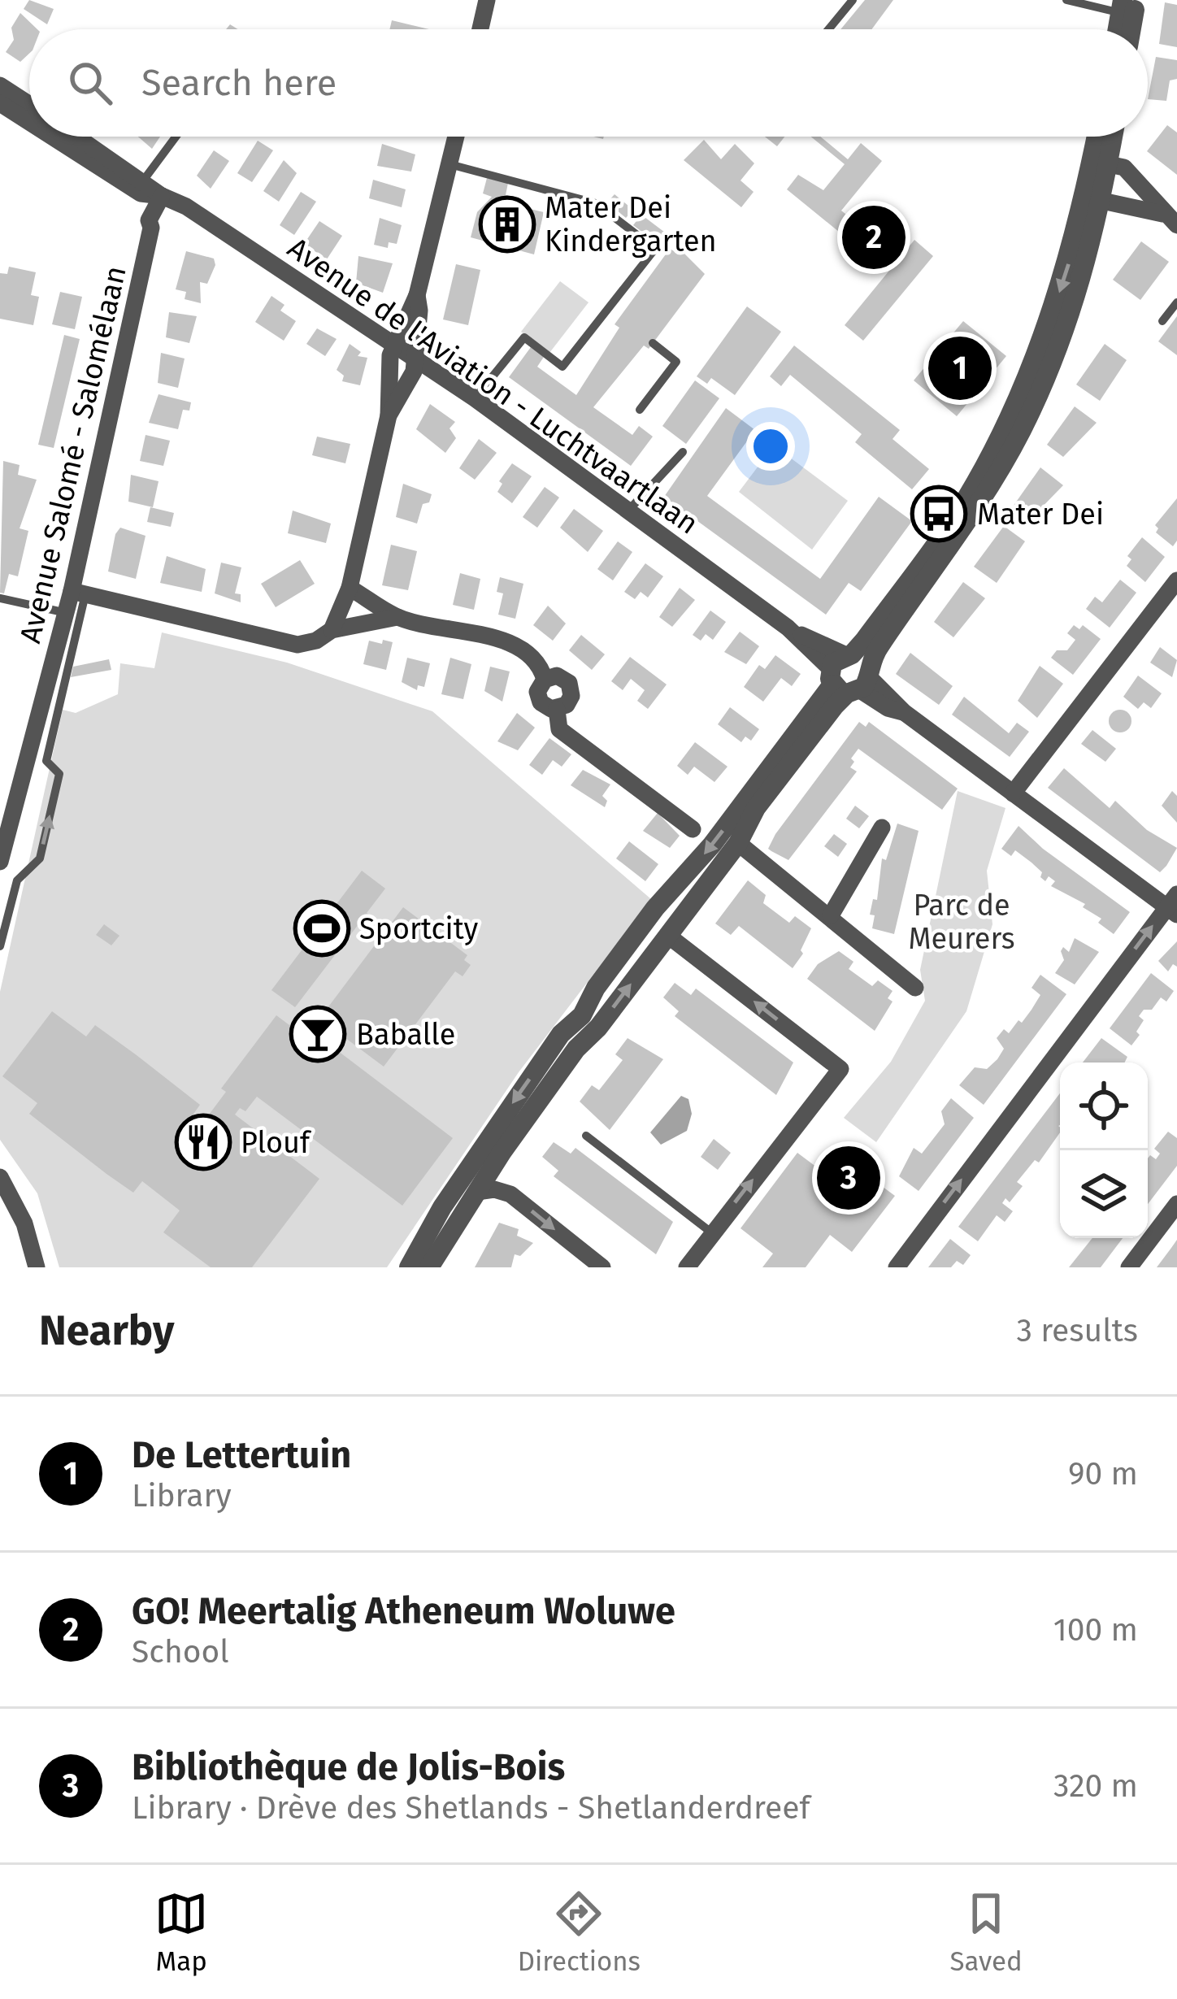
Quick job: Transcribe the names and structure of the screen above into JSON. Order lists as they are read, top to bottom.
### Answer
{
  "streets": {
    "street": ["Avenue de l'Aviation - Luchtvaartlaan", "Avenue Salomé - Salomélaan"]
  },
  "crossings": [
    ["Avenue de l'Aviation - Luchtvaartlaan", "Avenue Salomé - Salomélaan"]
  ],
  "parks": ["Parc de Meurers"],
  "places": {
    "building": ["Mater Dei Kindergarten"],
    "bus stop": ["Mater Dei"],
    "sports": ["Sportcity"],
    "bar": ["Baballe"],
    "restaurant": ["Plouf"]
  },
  "page": {
    "search": "Search here",
    "pins": ["2", "1", "3"],
    "heading": ["Nearby", "3 results"],
    "list": [
      {
        "mark": "1",
        "name": "De Lettertuin",
        "note": "Library",
        "value": "90 m"
      },
      {
        "mark": "2",
        "name": "GO! Meertalig Atheneum Woluwe",
        "note": "School",
        "value": "100 m"
      },
      {
        "mark": "3",
        "name": "Bibliothèque de Jolis-Bois",
        "note": "Library · Drève des Shetlands - Shetlanderdreef",
        "value": "320 m"
      }
    ],
    "nav": ["Map", "Directions", "Saved"]
  }
}
